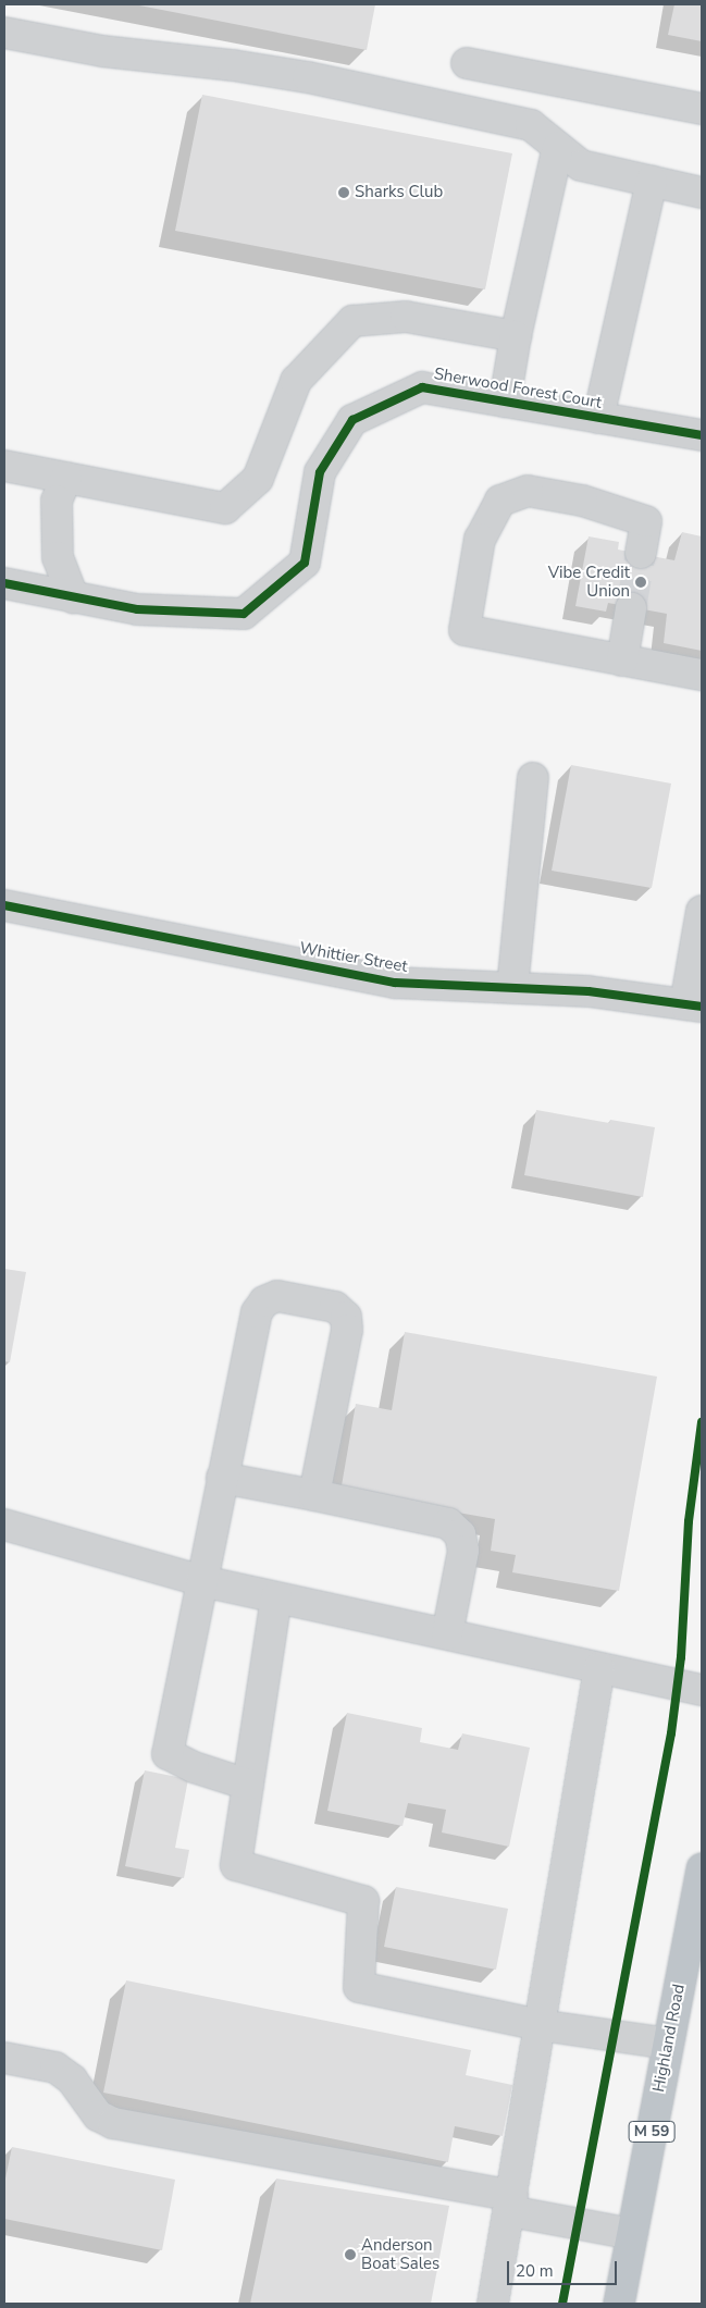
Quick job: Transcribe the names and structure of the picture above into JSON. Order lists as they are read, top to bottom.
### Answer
{
  "streets": {
    "highway": ["Highland Road", "M 59"],
    "street": ["Sherwood Forest Court", "Whittier Street"]
  },
  "places": ["Sharks Club", "Vibe Credit Union", "Anderson Boat Sales"],
  "scale_bar": "20 m"
}
